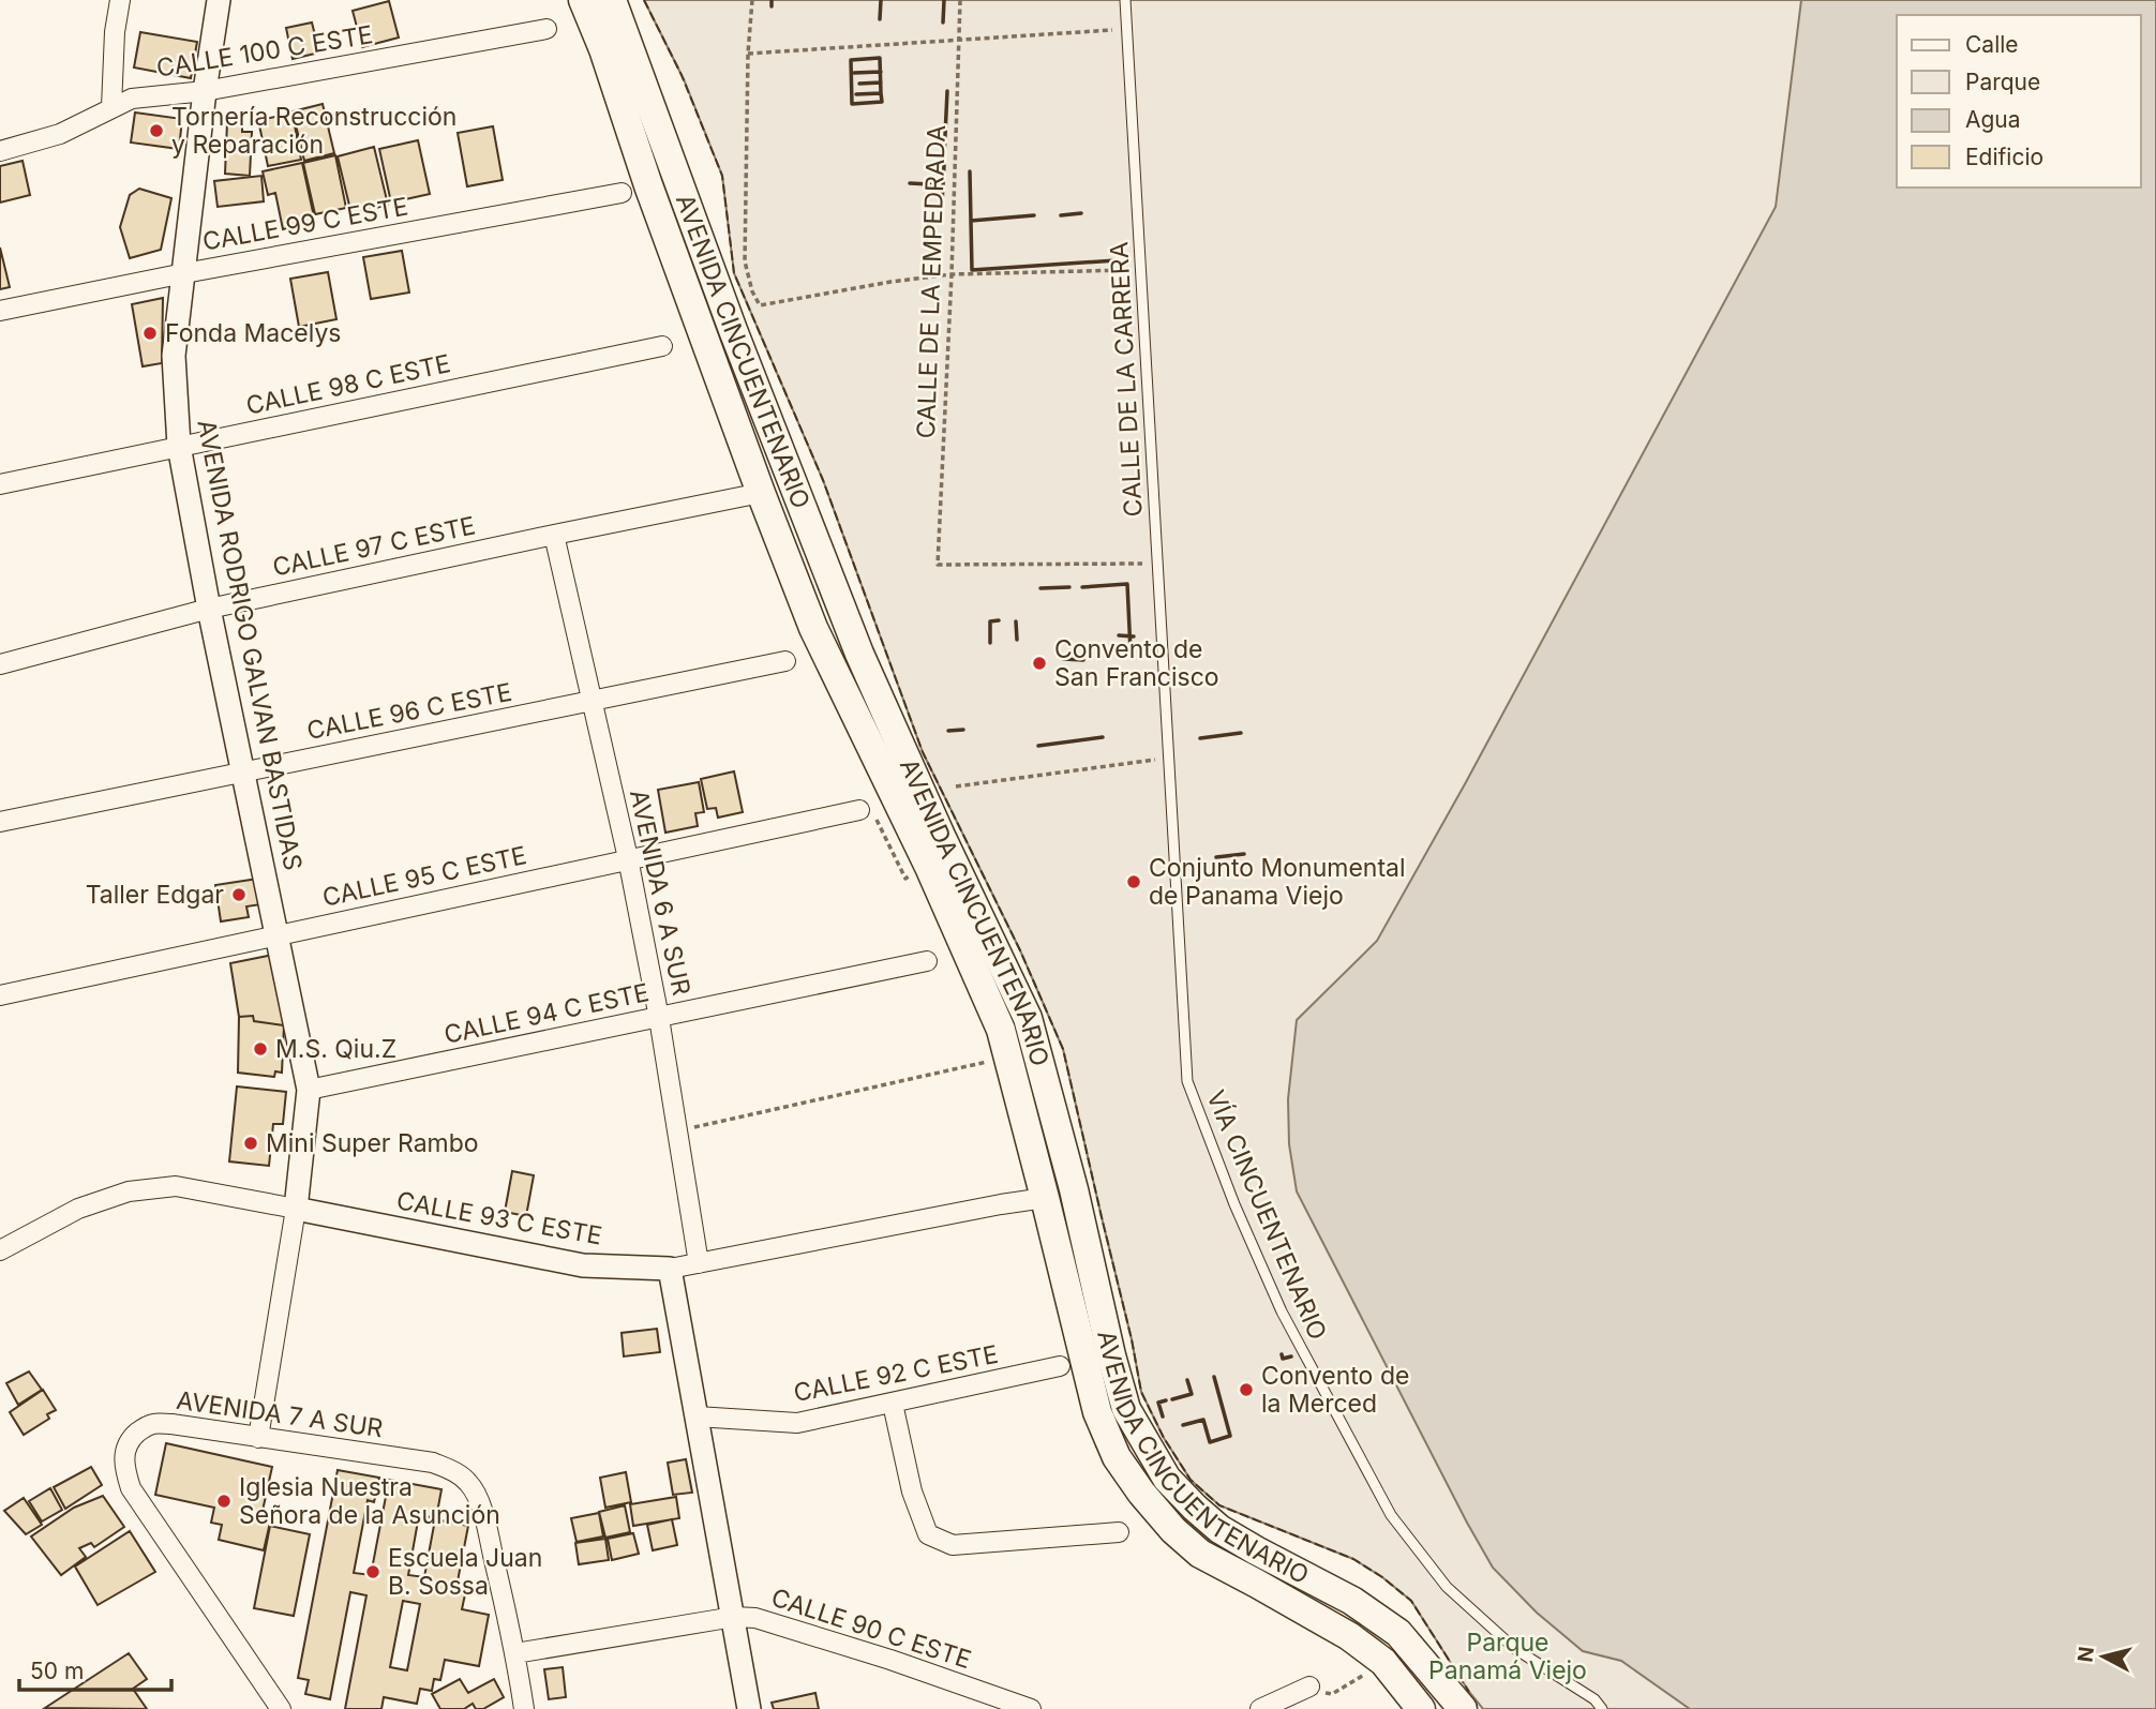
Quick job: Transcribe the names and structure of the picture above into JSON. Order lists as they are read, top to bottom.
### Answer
{
  "streets": {
    "main road": ["AVENIDA CINCUENTENARIO"],
    "street": [
      "CALLE 100 C ESTE",
      "CALLE 99 C ESTE",
      "CALLE 98 C ESTE",
      "CALLE 97 C ESTE",
      "AVENIDA RODRIGO GALVAN BASTIDAS",
      "CALLE 96 C ESTE",
      "CALLE 95 C ESTE",
      "AVENIDA 6 A SUR",
      "CALLE 94 C ESTE",
      "CALLE 93 C ESTE",
      "CALLE 92 C ESTE",
      "AVENIDA 7 A SUR",
      "CALLE 90 C ESTE"
    ],
    "lane": ["CALLE DE LA CARRERA", "VÍA CINCUENTENARIO"],
    "path": ["CALLE DE LA EMPEDRADA"]
  },
  "crossings": [
    ["CALLE 100 C ESTE", "AVENIDA RODRIGO GALVAN BASTIDAS"],
    ["CALLE 99 C ESTE", "AVENIDA RODRIGO GALVAN BASTIDAS"],
    ["CALLE DE LA EMPEDRADA", "CALLE DE LA CARRERA"],
    ["AVENIDA CINCUENTENARIO", "CALLE 97 C ESTE"],
    ["AVENIDA CINCUENTENARIO", "CALLE 93 C ESTE"],
    ["CALLE DE LA CARRERA", "VÍA CINCUENTENARIO"],
    ["CALLE 98 C ESTE", "AVENIDA RODRIGO GALVAN BASTIDAS"],
    ["CALLE 97 C ESTE", "AVENIDA RODRIGO GALVAN BASTIDAS"],
    ["CALLE 97 C ESTE", "AVENIDA 6 A SUR"],
    ["AVENIDA RODRIGO GALVAN BASTIDAS", "CALLE 96 C ESTE"],
    ["AVENIDA RODRIGO GALVAN BASTIDAS", "CALLE 95 C ESTE"],
    ["AVENIDA RODRIGO GALVAN BASTIDAS", "CALLE 94 C ESTE"],
    ["AVENIDA RODRIGO GALVAN BASTIDAS", "CALLE 93 C ESTE"],
    ["CALLE 96 C ESTE", "AVENIDA 6 A SUR"],
    ["CALLE 95 C ESTE", "AVENIDA 6 A SUR"],
    ["AVENIDA 6 A SUR", "CALLE 94 C ESTE"],
    ["AVENIDA 6 A SUR", "CALLE 93 C ESTE"],
    ["AVENIDA 7 A SUR", "CALLE 90 C ESTE"]
  ],
  "parks": ["Parque Panamá Viejo"],
  "places": [
    "Tornería Reconstrucción y Reparación",
    "Fonda Macelys",
    "Convento de San Francisco",
    "Conjunto Monumental de Panama Viejo",
    "Taller Edgar",
    "M.S. Qiu.Z",
    "Mini Super Rambo",
    "Convento de la Merced",
    "Iglesia Nuestra Señora de la Asunción",
    "Escuela Juan B. Sossa"
  ],
  "legend": [
    "Calle",
    "Parque",
    "Agua",
    "Edificio"
  ],
  "scale_bar": "50 m",
  "north": "left"
}
